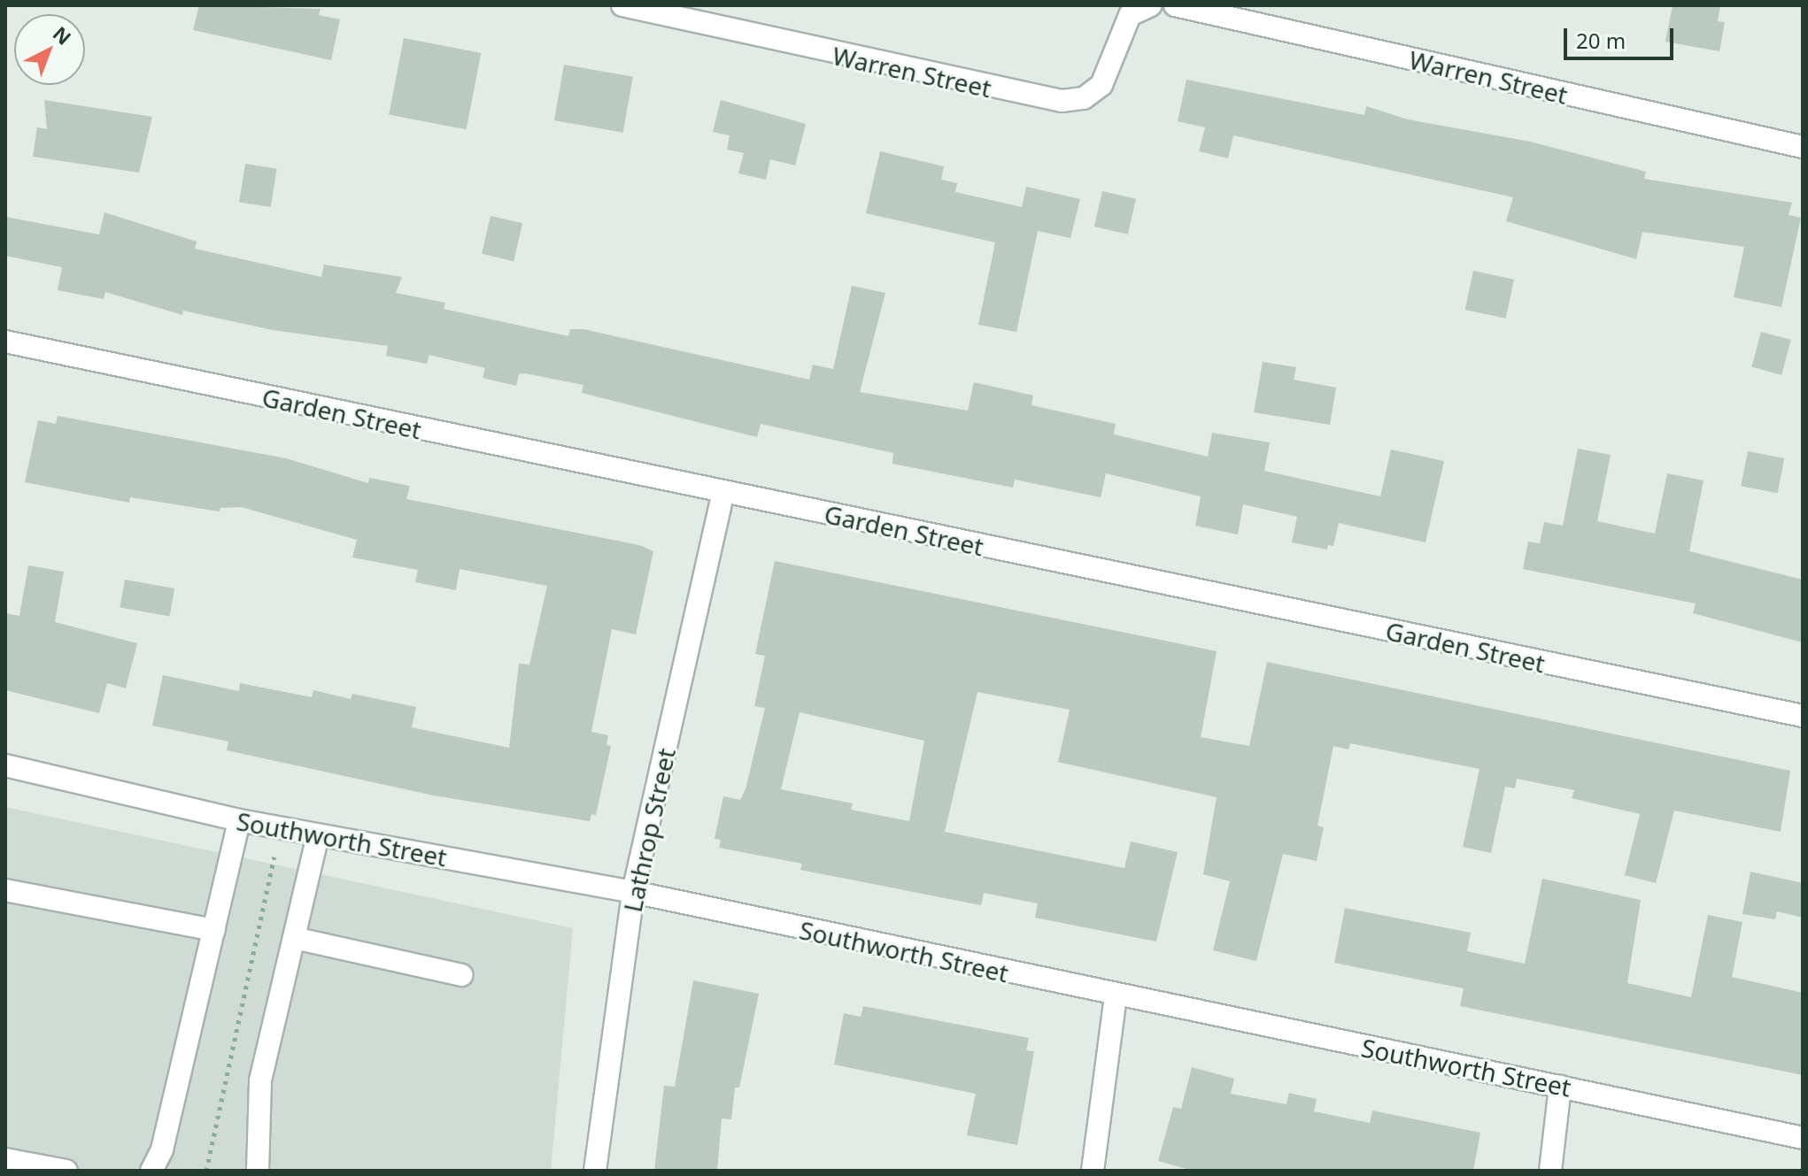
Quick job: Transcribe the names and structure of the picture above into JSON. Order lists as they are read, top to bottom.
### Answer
{
  "streets": {
    "street": [
      "Warren Street",
      "Garden Street",
      "Lathrop Street",
      "Southworth Street"
    ]
  },
  "crossings": [
    ["Garden Street", "Lathrop Street"],
    ["Lathrop Street", "Southworth Street"]
  ],
  "scale_bar": "20 m",
  "north": "top right"
}
